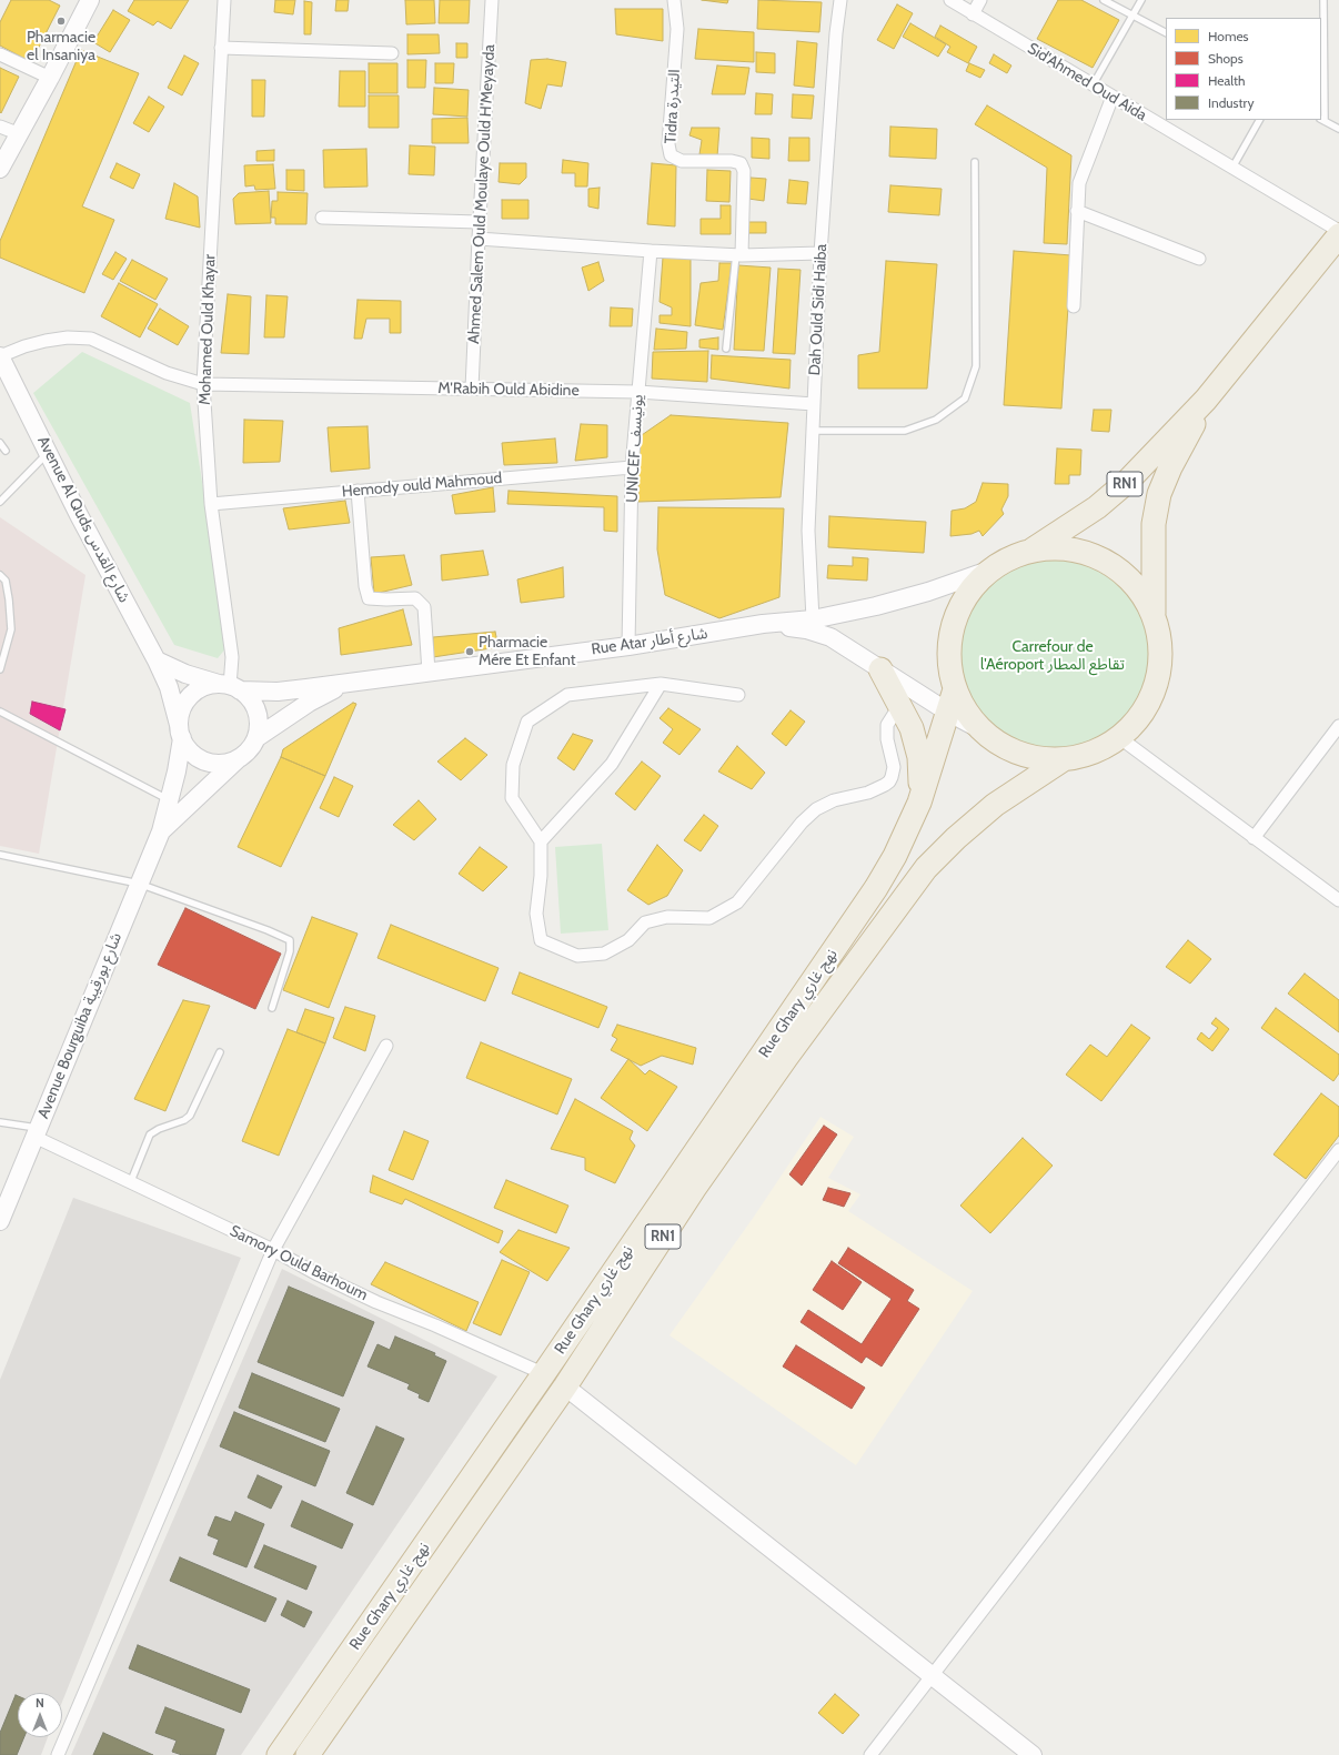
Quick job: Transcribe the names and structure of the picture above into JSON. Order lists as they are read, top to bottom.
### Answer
{
  "streets": {
    "highway": ["RN1", "Rue Ghary نهج غاري"],
    "street": [
      "Sid'Ahmed Oud Aida",
      "Tidra التيدرة",
      "Ahmed Salem Ould Moulaye Ould H'Meyayda",
      "Dah Ould Sidi Haiba",
      "Mohamed Ould Khayar",
      "M'Rabih Ould Abidine",
      "UNICEF يونيسف",
      "Hemody ould Mahmoud",
      "Avenue Al Quds شارع القدس",
      "Rue Atar شارع أطار",
      "Avenue Bourguiba شارع بورقيبة",
      "Samory Ould Barhoum"
    ]
  },
  "crossings": [
    ["Ahmed Salem Ould Moulaye Ould H'Meyayda", "M'Rabih Ould Abidine"],
    ["Dah Ould Sidi Haiba", "M'Rabih Ould Abidine"],
    ["Dah Ould Sidi Haiba", "Rue Atar شارع أطار"],
    ["Mohamed Ould Khayar", "M'Rabih Ould Abidine"],
    ["Mohamed Ould Khayar", "Hemody ould Mahmoud"],
    ["Mohamed Ould Khayar", "Avenue Al Quds شارع القدس"],
    ["Mohamed Ould Khayar", "Rue Atar شارع أطار"],
    ["Mohamed Ould Khayar", "Avenue Bourguiba شارع بورقيبة"],
    ["M'Rabih Ould Abidine", "UNICEF يونيسف"],
    ["M'Rabih Ould Abidine", "Avenue Al Quds شارع القدس"],
    ["UNICEF يونيسف", "Hemody ould Mahmoud"],
    ["UNICEF يونيسف", "Rue Atar شارع أطار"],
    ["Avenue Al Quds شارع القدس", "Rue Atar شارع أطار"],
    ["Avenue Al Quds شارع القدس", "Avenue Bourguiba شارع بورقيبة"],
    ["Rue Atar شارع أطار", "Rue Ghary نهج غاري"],
    ["Rue Atar شارع أطار", "Avenue Bourguiba شارع بورقيبة"],
    ["Rue Ghary نهج غاري", "Samory Ould Barhoum"],
    ["Avenue Bourguiba شارع بورقيبة", "Samory Ould Barhoum"]
  ],
  "parks": ["Carrefour de l'Aéroport تقاطع المطار"],
  "places": ["Pharmacie el Insaniya", "Pharmacie Mére Et Enfant"],
  "legend": [
    "Homes",
    "Shops",
    "Health",
    "Industry"
  ],
  "north": "top"
}
